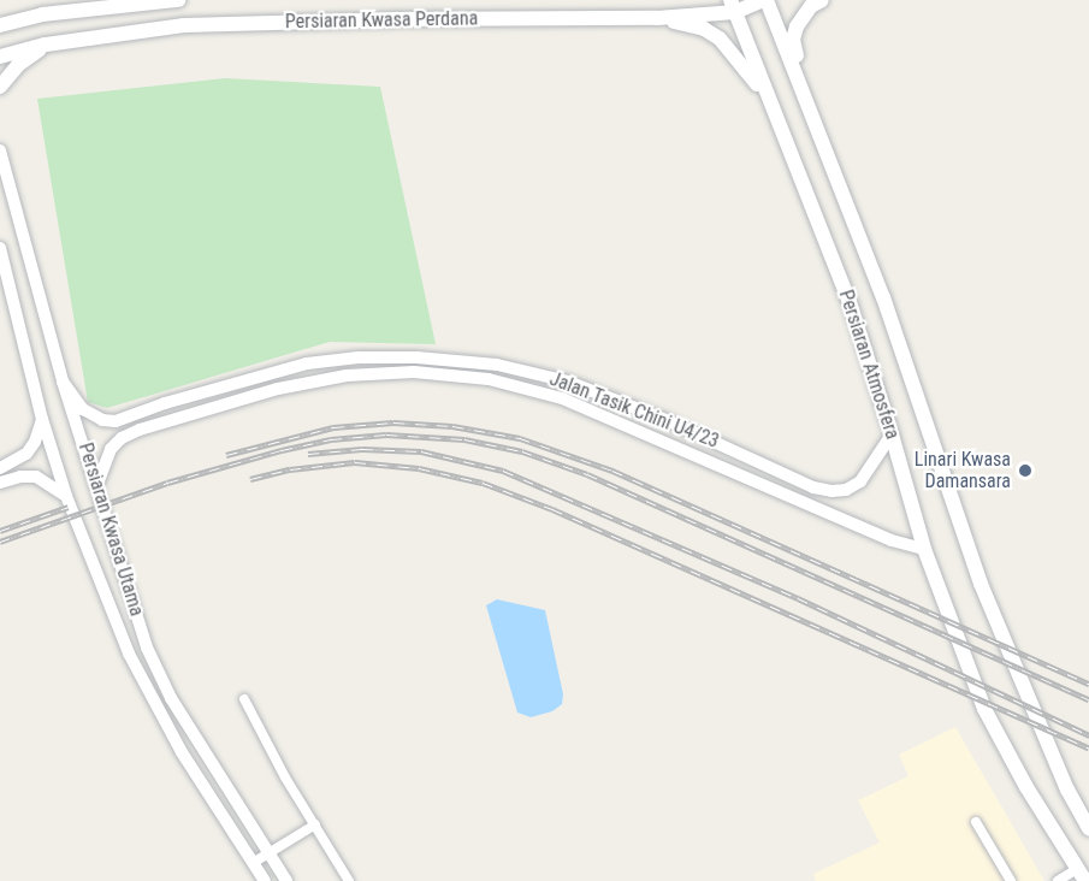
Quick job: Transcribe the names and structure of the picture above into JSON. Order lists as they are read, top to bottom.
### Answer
{
  "streets": {
    "main road": ["Persiaran Kwasa Perdana", "Persiaran Atmosfera"],
    "street": ["Jalan Tasik Chini U4/23", "Persiaran Kwasa Utama"]
  },
  "crossings": [
    ["Persiaran Kwasa Perdana", "Persiaran Atmosfera"],
    ["Persiaran Atmosfera", "Jalan Tasik Chini U4/23"],
    ["Jalan Tasik Chini U4/23", "Persiaran Kwasa Utama"]
  ],
  "places": ["Linari Kwasa Damansara"]
}
